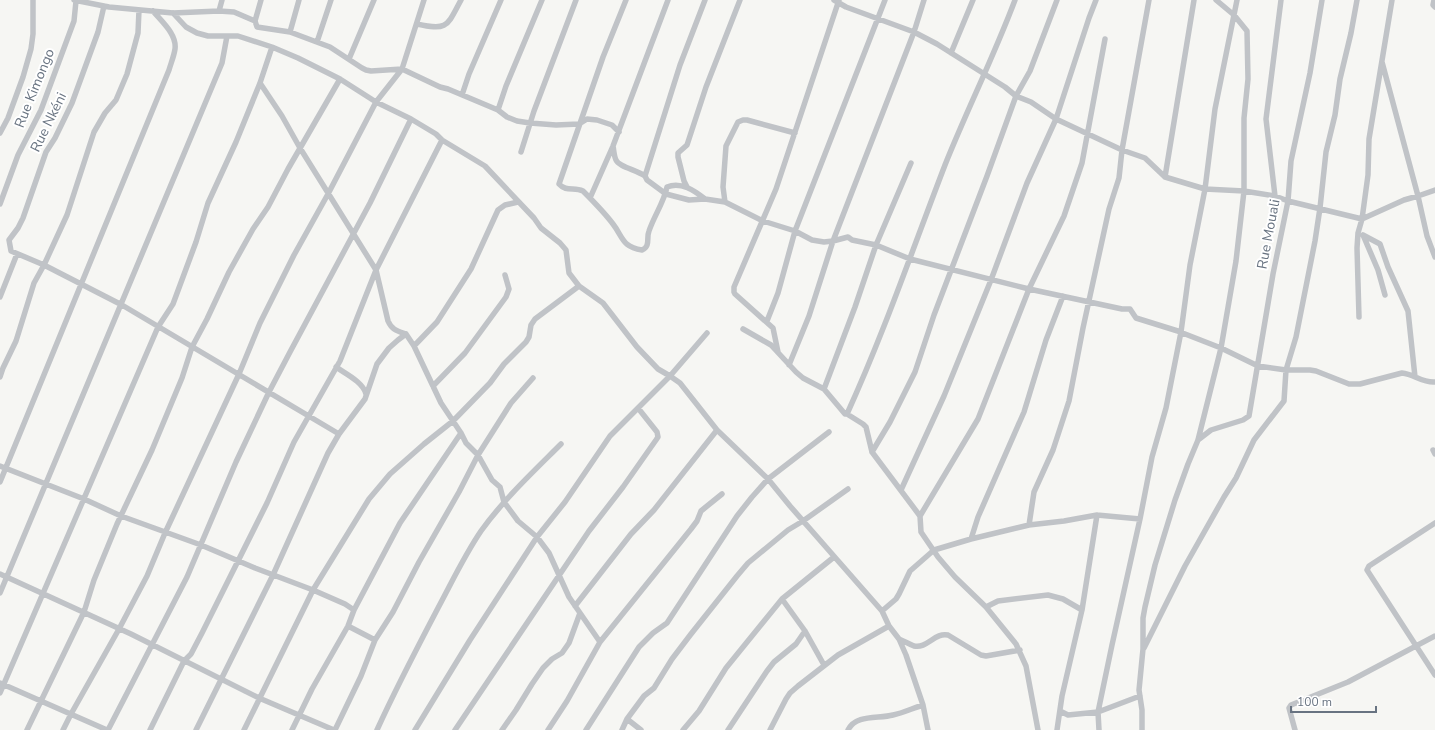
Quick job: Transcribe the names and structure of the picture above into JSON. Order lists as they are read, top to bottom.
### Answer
{
  "streets": {
    "street": ["Rue Kimongo", "Rue Nkéni", "Rue Mouali"]
  },
  "scale_bar": "100 m"
}
